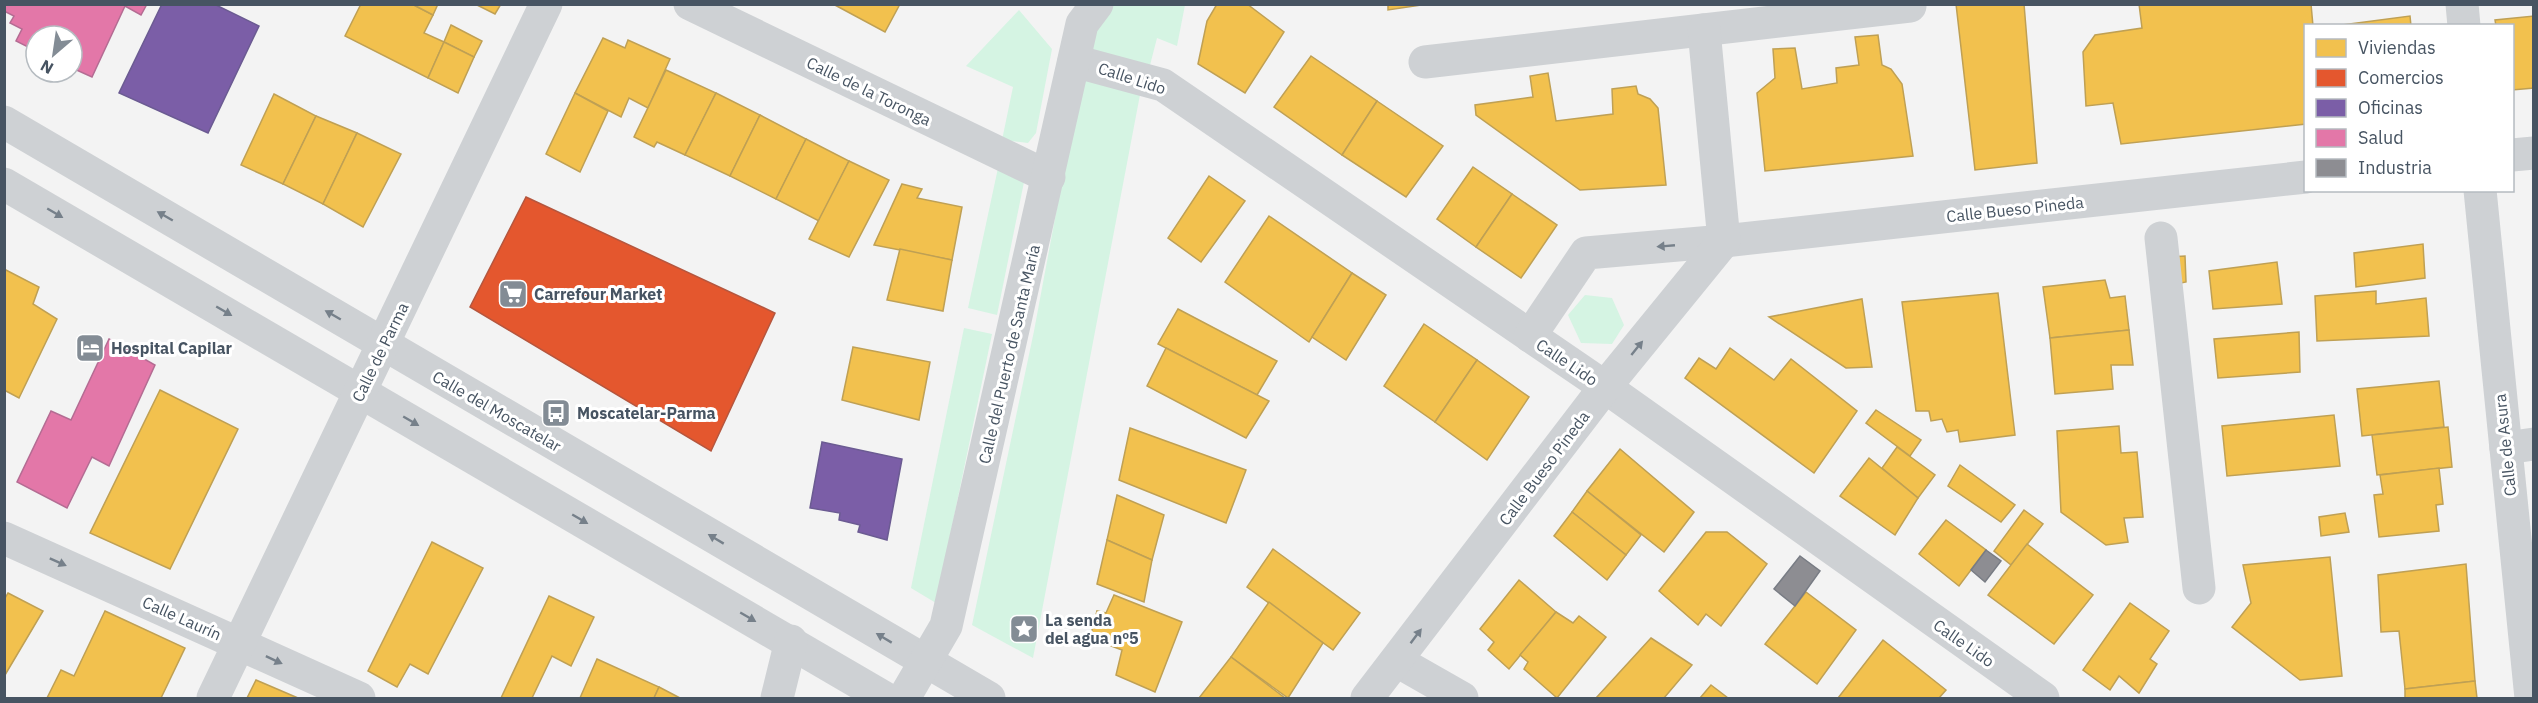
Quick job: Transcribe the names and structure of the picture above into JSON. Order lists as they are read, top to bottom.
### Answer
{
  "streets": {
    "street": [
      "Calle Lido",
      "Calle de la Toronga",
      "Calle Bueso Pineda",
      "Calle de Parma",
      "Calle del Puerto de Santa María",
      "Calle del Moscatelar",
      "Calle de Asura",
      "Calle Laurín"
    ]
  },
  "crossings": [
    ["Calle Lido", "Calle Bueso Pineda"],
    ["Calle Lido", "Calle del Puerto de Santa María"],
    ["Calle de la Toronga", "Calle del Puerto de Santa María"],
    ["Calle de Parma", "Calle del Moscatelar"],
    ["Calle de Parma", "Calle Laurín"],
    ["Calle del Puerto de Santa María", "Calle del Moscatelar"]
  ],
  "places": {
    "supermarket": ["Carrefour Market"],
    "hotel": ["Hospital Capilar"],
    "bus stop": ["Moscatelar-Parma"],
    "place": ["La senda del agua nº5"]
  },
  "legend": [
    "Viviendas",
    "Comercios",
    "Oficinas",
    "Salud",
    "Industria"
  ],
  "north": "bottom left"
}
